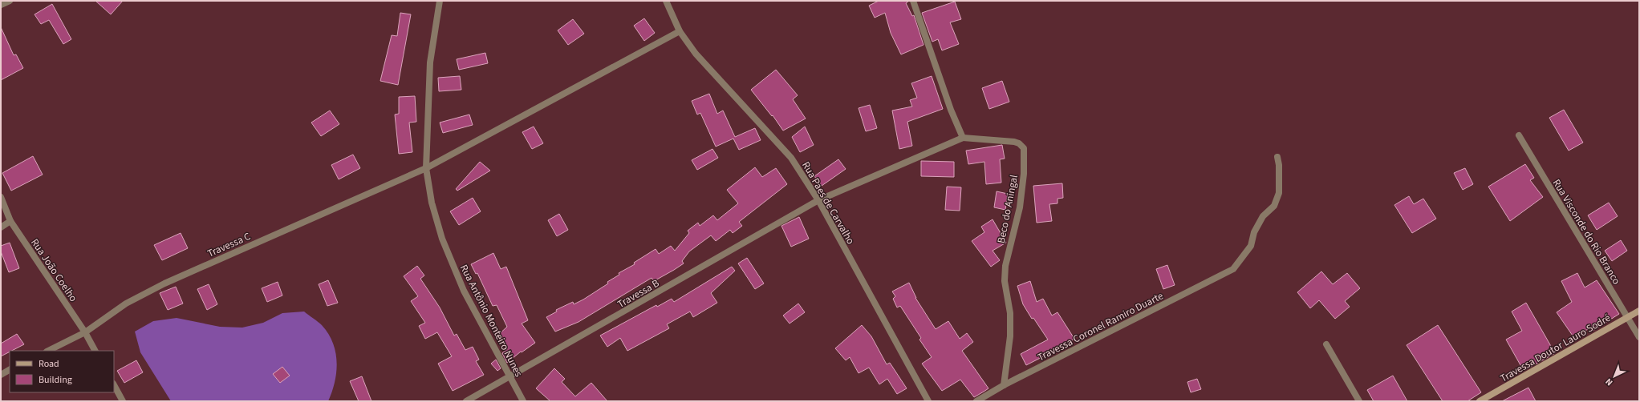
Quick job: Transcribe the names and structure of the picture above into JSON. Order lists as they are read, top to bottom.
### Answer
{
  "streets": {
    "street": [
      "Rua Paes de Carvalho",
      "Beco do Aningal",
      "Rua Visconde do Rio Branco",
      "Travessa C",
      "Rua João Coelho",
      "Travessa B",
      "Rua Antônio Monteiro Nunes",
      "Travessa Coronel Ramiro Duarte",
      "Travessa Doutor Lauro Sodré"
    ]
  },
  "crossings": [
    ["Rua Paes de Carvalho", "Travessa C"],
    ["Rua Paes de Carvalho", "Travessa B"],
    ["Beco do Aningal", "Travessa B"],
    ["Beco do Aningal", "Travessa Coronel Ramiro Duarte"],
    ["Rua Visconde do Rio Branco", "Travessa Doutor Lauro Sodré"],
    ["Travessa C", "Rua João Coelho"],
    ["Travessa C", "Rua Antônio Monteiro Nunes"],
    ["Travessa B", "Rua Antônio Monteiro Nunes"]
  ],
  "legend": ["Road", "Building"],
  "north": "bottom left"
}
